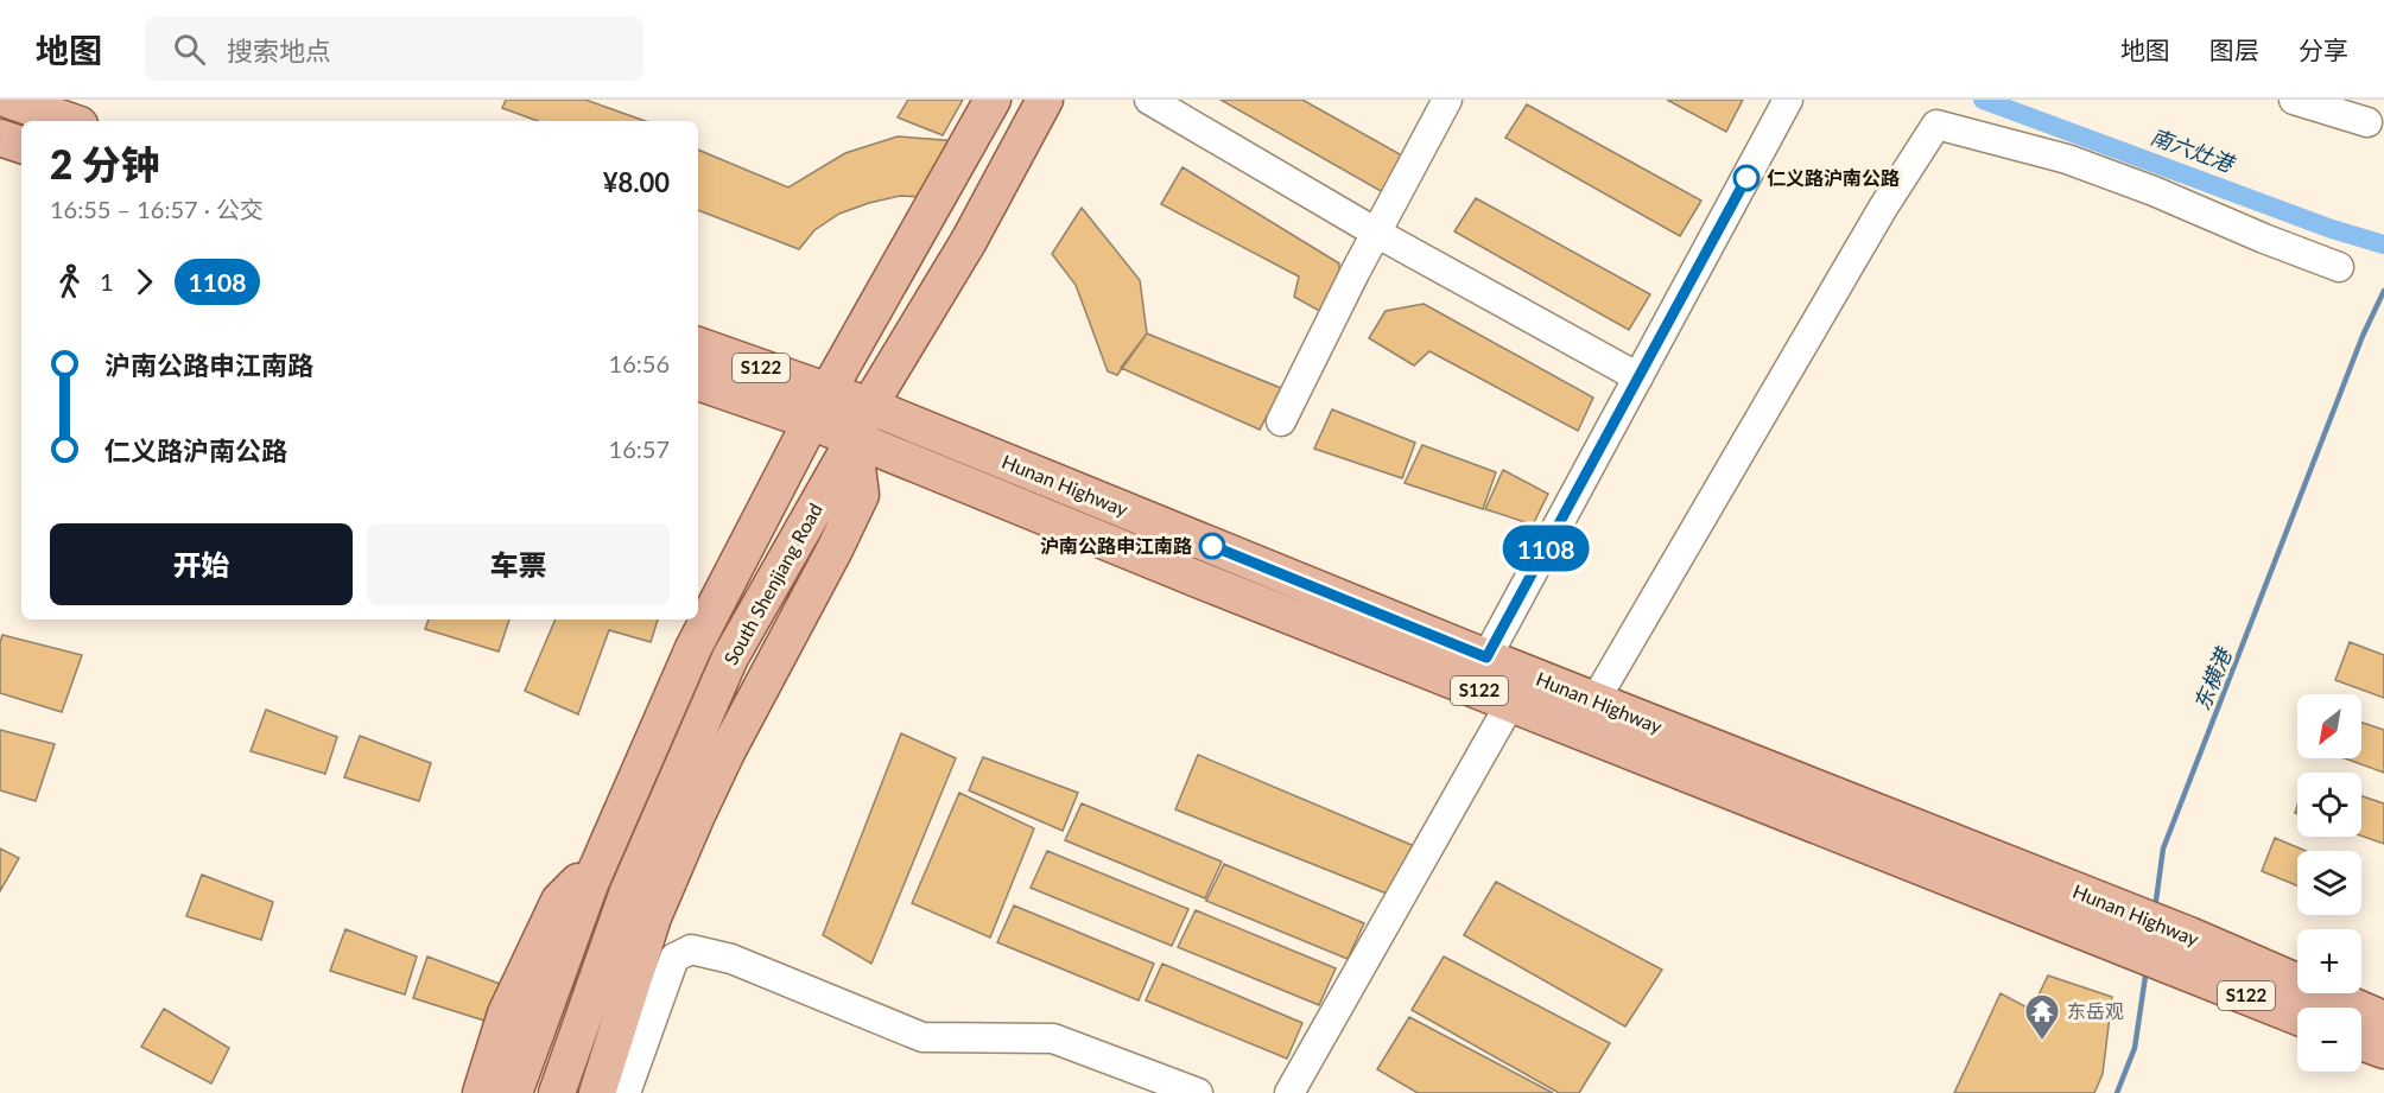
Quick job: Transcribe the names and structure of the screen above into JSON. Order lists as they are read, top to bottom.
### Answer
{
  "streets": {
    "main road": ["S122", "Hunan Highway", "South Shenjiang Road"]
  },
  "crossings": [
    ["Hunan Highway", "South Shenjiang Road"]
  ],
  "water": ["南六灶港", "东横港"],
  "places": {
    "other": ["仁义路沪南公路", "沪南公路申江南路"],
    "temple": ["东岳观"]
  },
  "lines": ["bus line 1108"],
  "north": "bottom left",
  "page": {
    "header": "地图",
    "search": "搜索地点",
    "nav": ["地图", "图层", "分享"],
    "on_map": "1108",
    "heading": ["2 分钟", "16:55 – 16:57 · 公交", "¥8.00"],
    "legs": ["1", "1108"],
    "list": [
      {
        "name": "沪南公路申江南路",
        "value": "16:56"
      },
      {
        "name": "仁义路沪南公路",
        "value": "16:57"
      }
    ],
    "buttons": ["开始", "车票"],
    "map_buttons": ["+", "−"]
  }
}
